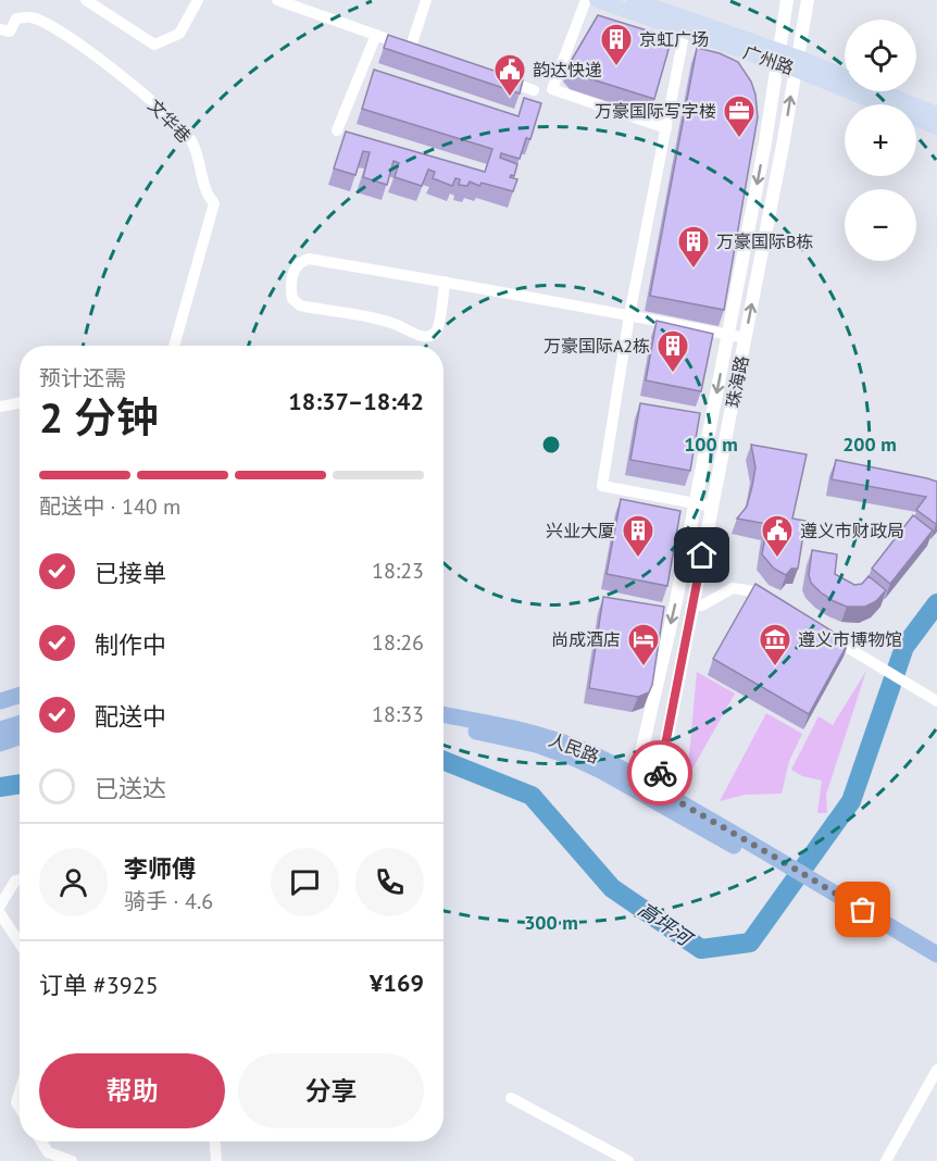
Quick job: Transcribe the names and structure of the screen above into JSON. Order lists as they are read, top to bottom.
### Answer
{
  "streets": {
    "main road": ["广州路", "人民路"],
    "street": ["文华巷", "珠海路"]
  },
  "crossings": [
    ["广州路", "珠海路"],
    ["珠海路", "人民路"]
  ],
  "water": ["高坪河"],
  "places": {
    "building": [
      "京虹广场",
      "万豪国际B栋",
      "万豪国际A2栋",
      "兴业大厦"
    ],
    "public building": ["韵达快递", "遵义市财政局"],
    "office": ["万豪国际写字楼"],
    "hotel": ["尚成酒店"],
    "museum": ["遵义市博物馆"]
  },
  "page": {
    "map_buttons": ["+", "−"],
    "heading": ["2 分钟", "预计还需", "18:37–18:42"],
    "panel": [
      "李师傅",
      "骑手 · 4.6",
      "订单 #3925",
      "¥169"
    ],
    "bar": "配送中 · 140 m",
    "list": [
      ["已接单", "18:23"],
      ["制作中", "18:26"],
      ["配送中", "18:33"],
      "已送达"
    ],
    "buttons": ["帮助", "分享"]
  },
  "rings": ["100 m", "200 m", "300 m"]
}
